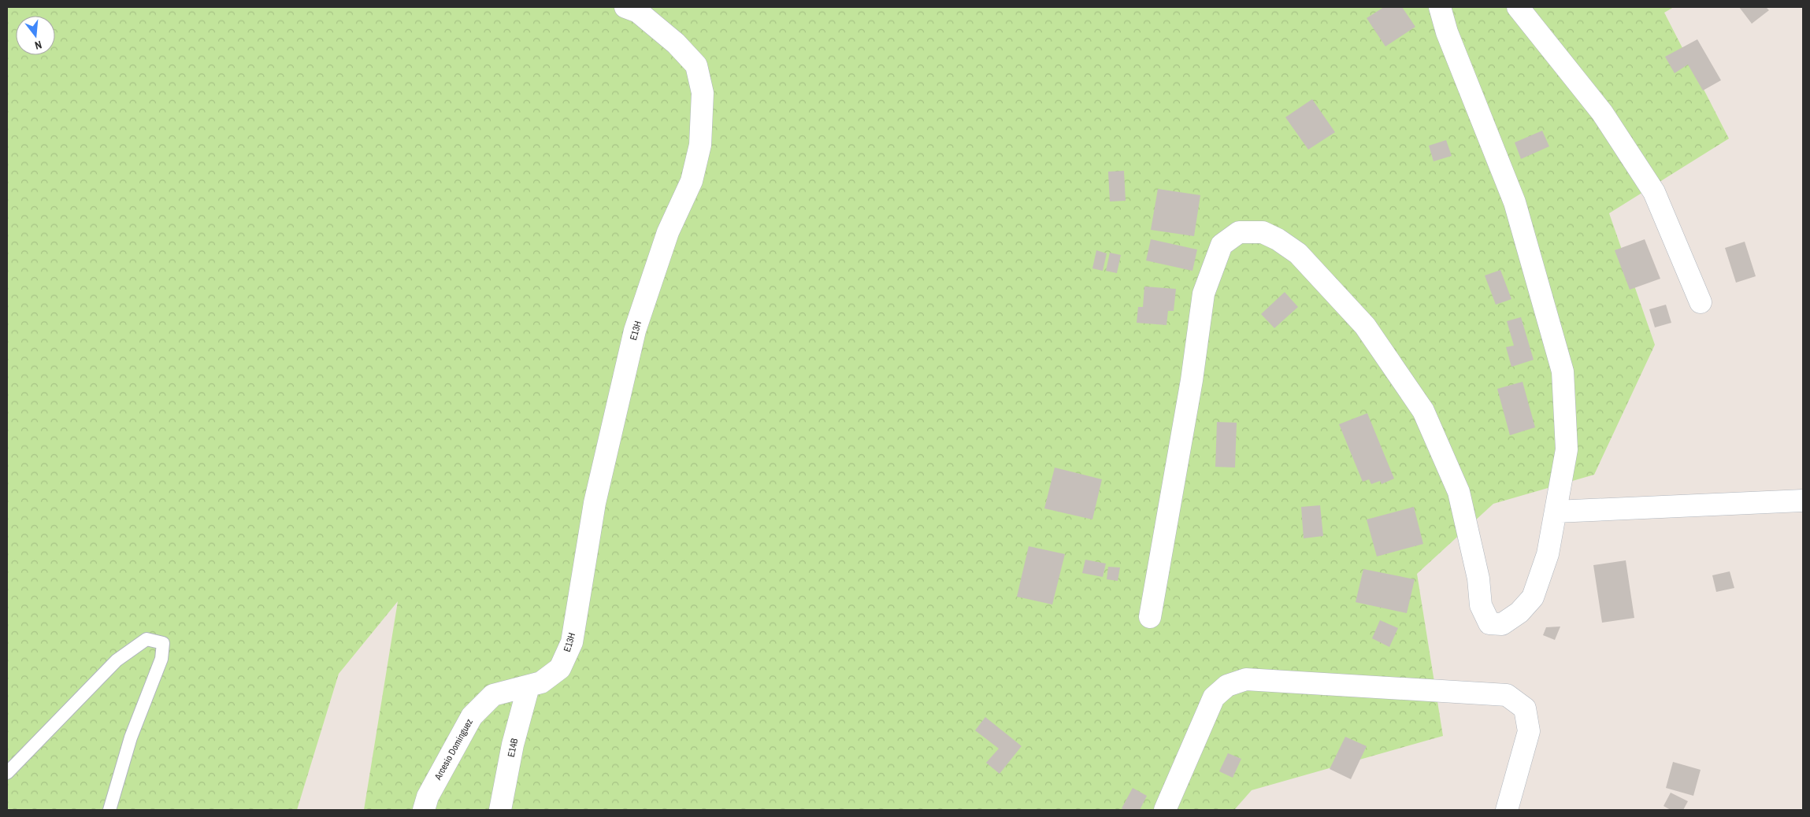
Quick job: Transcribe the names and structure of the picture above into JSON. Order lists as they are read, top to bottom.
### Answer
{
  "streets": {
    "street": ["E13H", "E14B", "Arcesio Dominguez"]
  },
  "crossings": [
    ["E13H", "E14B"],
    ["E13H", "Arcesio Dominguez"],
    ["E14B", "Arcesio Dominguez"]
  ],
  "north": "bottom"
}
